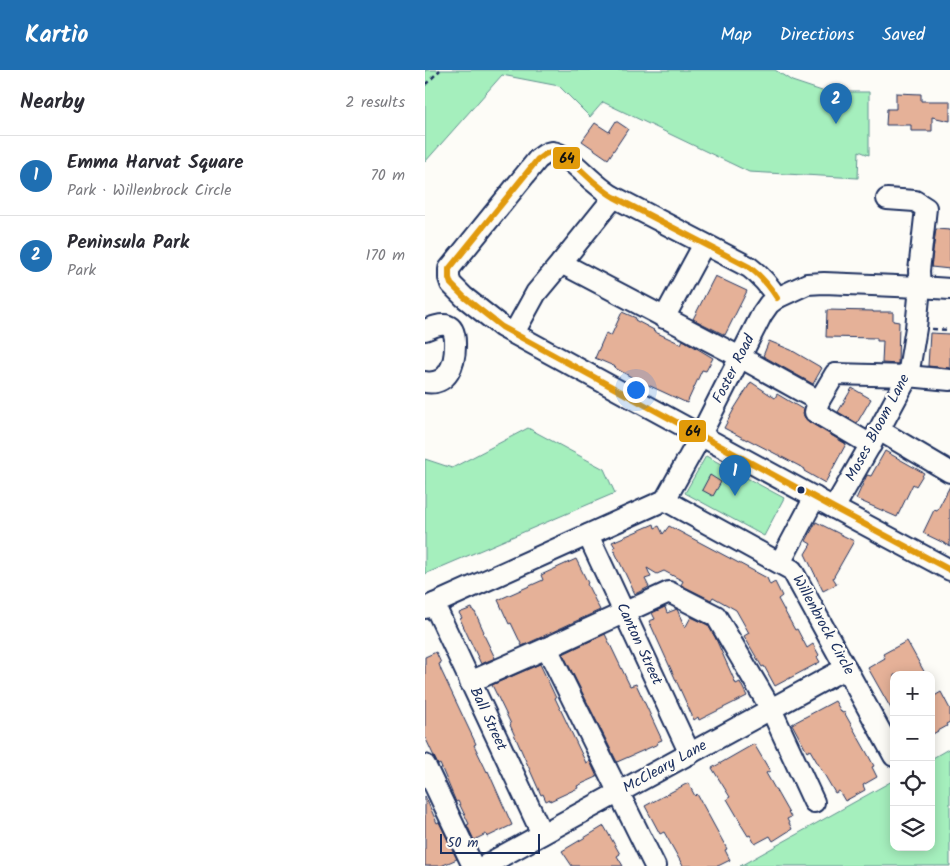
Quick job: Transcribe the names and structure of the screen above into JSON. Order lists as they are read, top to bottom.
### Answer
{
  "streets": {
    "street": [
      "Foster Road",
      "Moses Bloom Lane",
      "Willenbrock Circle",
      "Canton Street",
      "Ball Street",
      "McCleary Lane"
    ]
  },
  "crossings": [
    ["Foster Road", "Moses Bloom Lane"],
    ["Foster Road", "Willenbrock Circle"],
    ["Willenbrock Circle", "McCleary Lane"],
    ["Canton Street", "McCleary Lane"],
    ["Ball Street", "McCleary Lane"]
  ],
  "lines": ["transit line 64"],
  "scale_bar": "50 m",
  "page": {
    "header": "Kartio",
    "nav": ["Map", "Directions", "Saved"],
    "heading": ["Nearby", "2 results"],
    "pins": ["2", "1"],
    "list": [
      {
        "mark": "1",
        "name": "Emma Harvat Square",
        "note": "Park · Willenbrock Circle",
        "value": "70 m"
      },
      {
        "mark": "2",
        "name": "Peninsula Park",
        "note": "Park",
        "value": "170 m"
      }
    ],
    "map_buttons": ["+", "−"],
    "scale": "50 m"
  }
}
